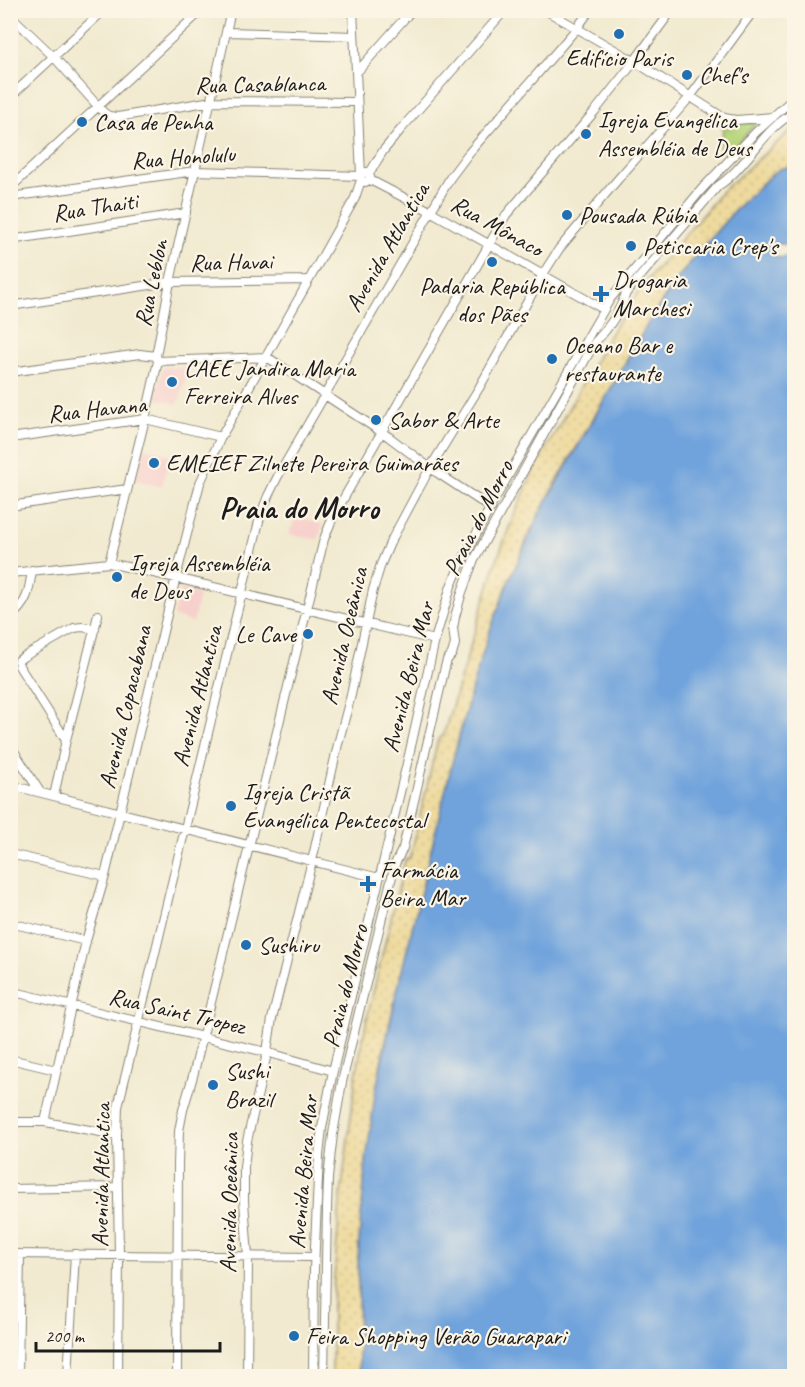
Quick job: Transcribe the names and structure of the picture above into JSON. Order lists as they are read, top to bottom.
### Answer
{
  "streets": {
    "street": [
      "Rua Casablanca",
      "Rua Honolulu",
      "Rua Thaiti",
      "Rua Mônaco",
      "Avenida Atlantica",
      "Rua Havai",
      "Rua Leblon",
      "Rua Havana",
      "Praia do Morro",
      "Avenida Oceânica",
      "Avenida Beira Mar",
      "Avenida Copacabana",
      "Rua Saint Tropez"
    ]
  },
  "crossings": [
    ["Rua Casablanca", "Rua Leblon"],
    ["Rua Honolulu", "Rua Mônaco"],
    ["Rua Honolulu", "Rua Leblon"],
    ["Rua Honolulu", "Avenida Copacabana"],
    ["Rua Thaiti", "Rua Leblon"],
    ["Rua Mônaco", "Avenida Atlantica"],
    ["Rua Mônaco", "Avenida Oceânica"],
    ["Rua Mônaco", "Avenida Beira Mar"],
    ["Rua Mônaco", "Avenida Copacabana"],
    ["Avenida Atlantica", "Rua Saint Tropez"],
    ["Rua Havai", "Rua Leblon"],
    ["Rua Havai", "Avenida Copacabana"],
    ["Rua Leblon", "Rua Havana"],
    ["Rua Havana", "Avenida Copacabana"],
    ["Avenida Oceânica", "Rua Saint Tropez"],
    ["Avenida Beira Mar", "Rua Saint Tropez"],
    ["Avenida Copacabana", "Rua Saint Tropez"]
  ],
  "districts": ["Praia do Morro"],
  "places": {
    "other": [
      "Edifício Paris",
      "Chef's",
      "Casa de Penha",
      "Igreja Evangélica Assembléia de Deus",
      "Pousada Rúbia",
      "Petiscaria Crep's",
      "Padaria República dos Pães",
      "Oceano Bar e restaurante",
      "CAEE Jandira Maria Ferreira Alves",
      "Sabor & Arte",
      "EMEIEF Zilnete Pereira Guimarães",
      "Igreja Assembléia de Deus",
      "Le Cave",
      "Igreja Cristã Evangélica Pentecostal",
      "Sushiru",
      "Sushi Brazil",
      "Feira Shopping Verão Guarapari"
    ],
    "health": ["Drogaria Marchesi", "Farmácia Beira Mar"]
  },
  "scale_bar": "200 m"
}
